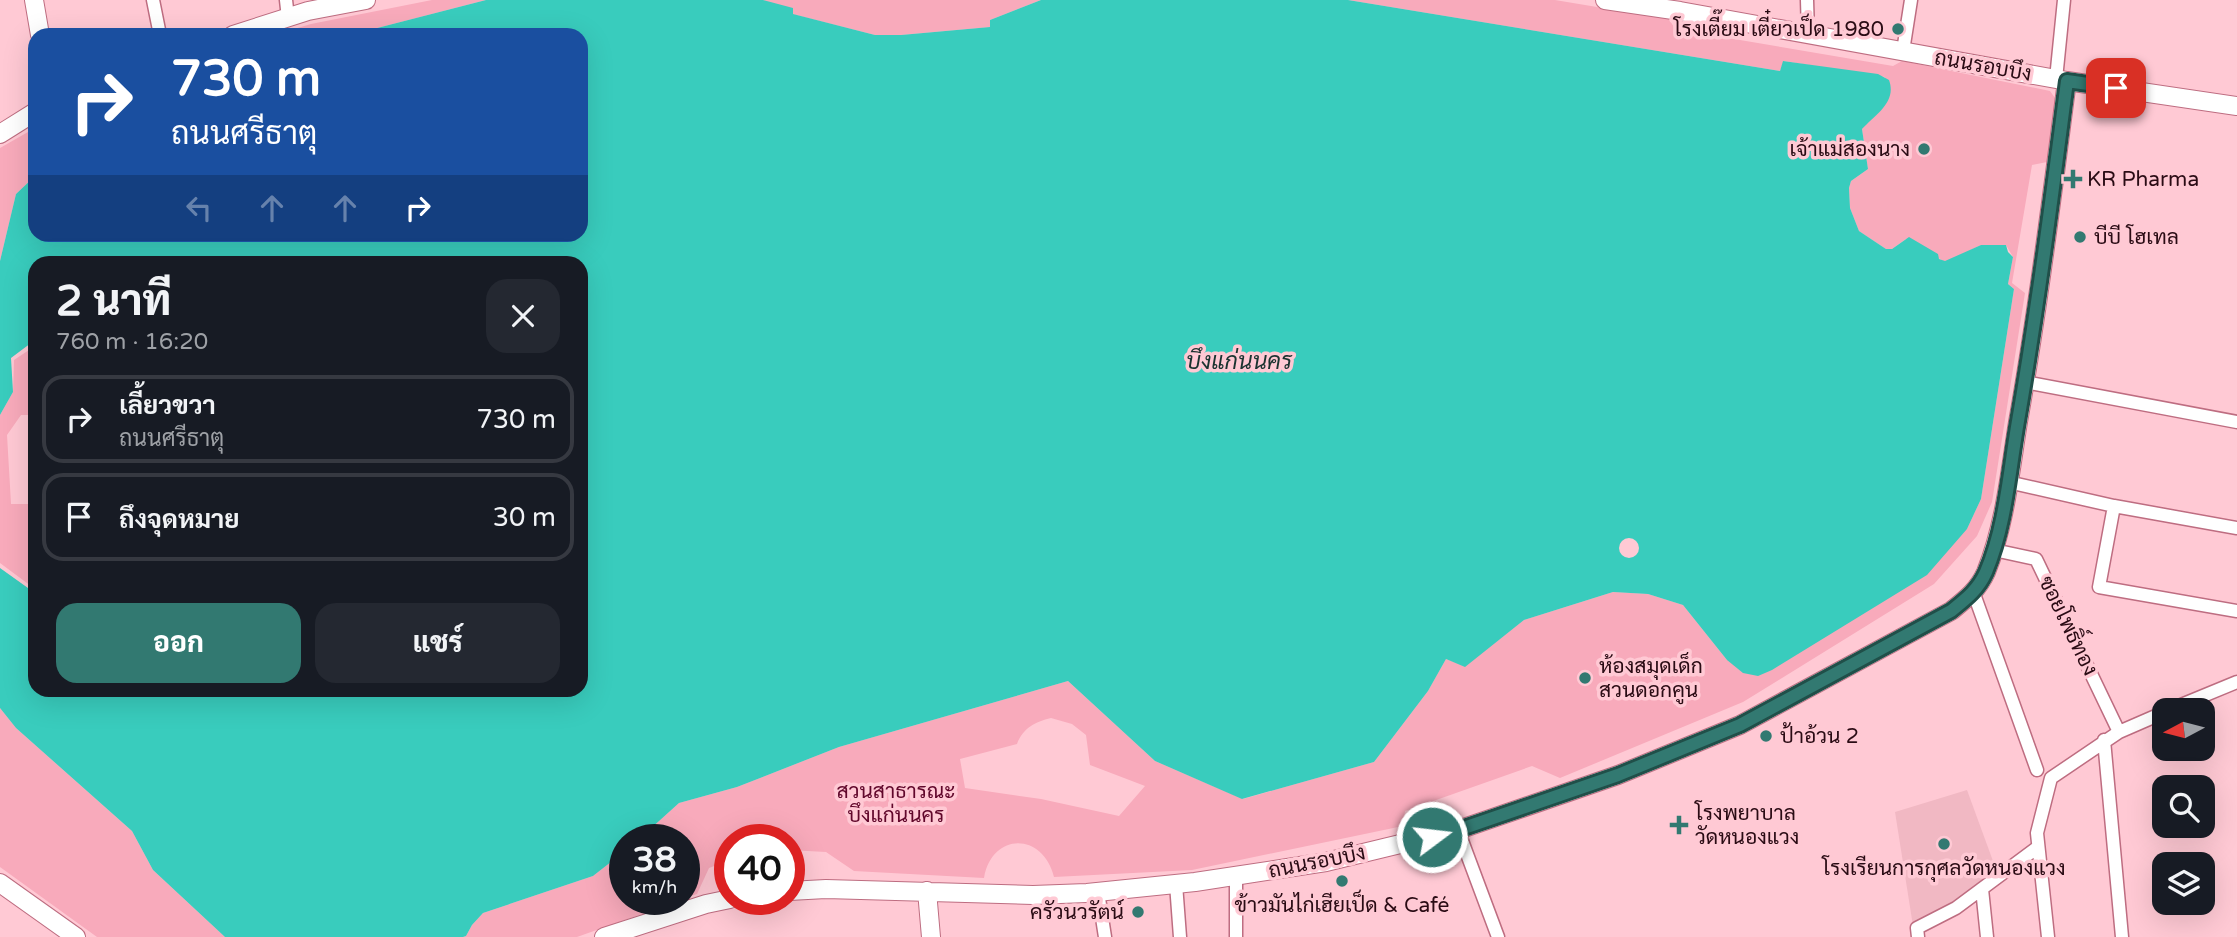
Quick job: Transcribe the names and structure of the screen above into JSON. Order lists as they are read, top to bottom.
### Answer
{
  "streets": {
    "street": ["ถนนรอบบึง", "ซอยโพธิ์ทอง"]
  },
  "crossings": [
    ["ถนนรอบบึง", "ซอยโพธิ์ทอง"]
  ],
  "water": ["บึงแก่นนคร"],
  "parks": ["สวนสาธารณะ บึงแก่นนคร"],
  "places": {
    "other": [
      "โรงเตี๊ยม เตี๋ยวเป็ด 1980",
      "เจ้าแม่สองนาง",
      "บีบี โฮเทล",
      "ห้องสมุดเด็ก สวนดอกคูน",
      "ป้าอ้วน 2",
      "โรงเรียนการกุศลวัดหนองแวง",
      "ข้าวมันไก่เฮียเป็ด & Café",
      "ครัวนวรัตน์"
    ],
    "health": ["KR Pharma", "โรงพยาบาล วัดหนองแวง"]
  },
  "north": "left",
  "page": {
    "turn": ["730 m", "ถนนศรีธาตุ"],
    "heading": ["2 นาที", "760 m · 16:20"],
    "list": [
      {
        "name": "เลี้ยวขวา",
        "note": "ถนนศรีธาตุ",
        "value": "730 m"
      },
      {
        "name": "ถึงจุดหมาย",
        "value": "30 m"
      }
    ],
    "buttons": ["ออก", "แชร์"],
    "speed": "38 km/h",
    "limit": "40"
  }
}
